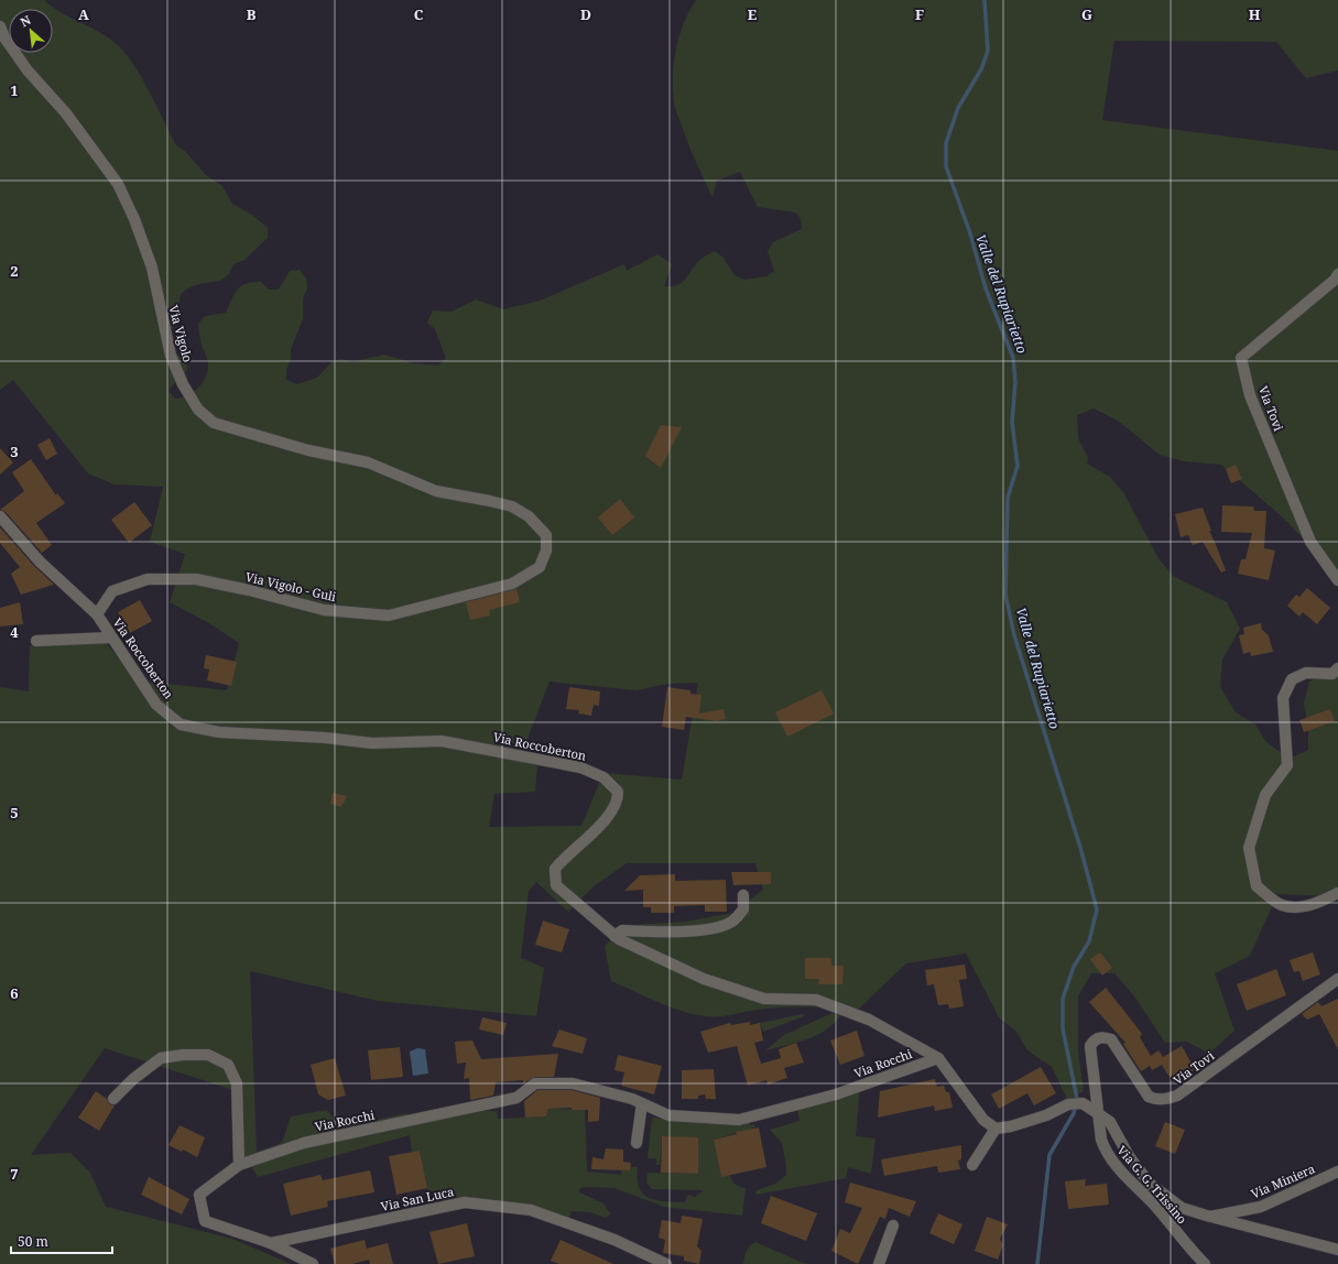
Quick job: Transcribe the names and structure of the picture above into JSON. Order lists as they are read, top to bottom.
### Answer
{
  "streets": {
    "street": [
      "Via Vigolo",
      "Via Tovi",
      "Via Vigolo - Guli",
      "Via Roccoberton",
      "Via Rocchi",
      "Via Miniera",
      "Via G. G. Trissino",
      "Via San Luca"
    ]
  },
  "crossings": [
    ["Via Vigolo", "Via Vigolo - Guli"],
    ["Via Tovi", "Via Miniera"],
    ["Via Tovi", "Via G. G. Trissino"],
    ["Via Vigolo - Guli", "Via Roccoberton"],
    ["Via Roccoberton", "Via Rocchi"],
    ["Via Rocchi", "Via San Luca"],
    ["Via Miniera", "Via G. G. Trissino"]
  ],
  "water": ["Valle del Rupiarietto"],
  "scale_bar": "50 m",
  "north": "top left",
  "grid": {
    "columns": [
      "A",
      "B",
      "C",
      "D",
      "E",
      "F",
      "G",
      "H"
    ],
    "rows": [
      "1",
      "2",
      "3",
      "4",
      "5",
      "6",
      "7"
    ]
  }
}
